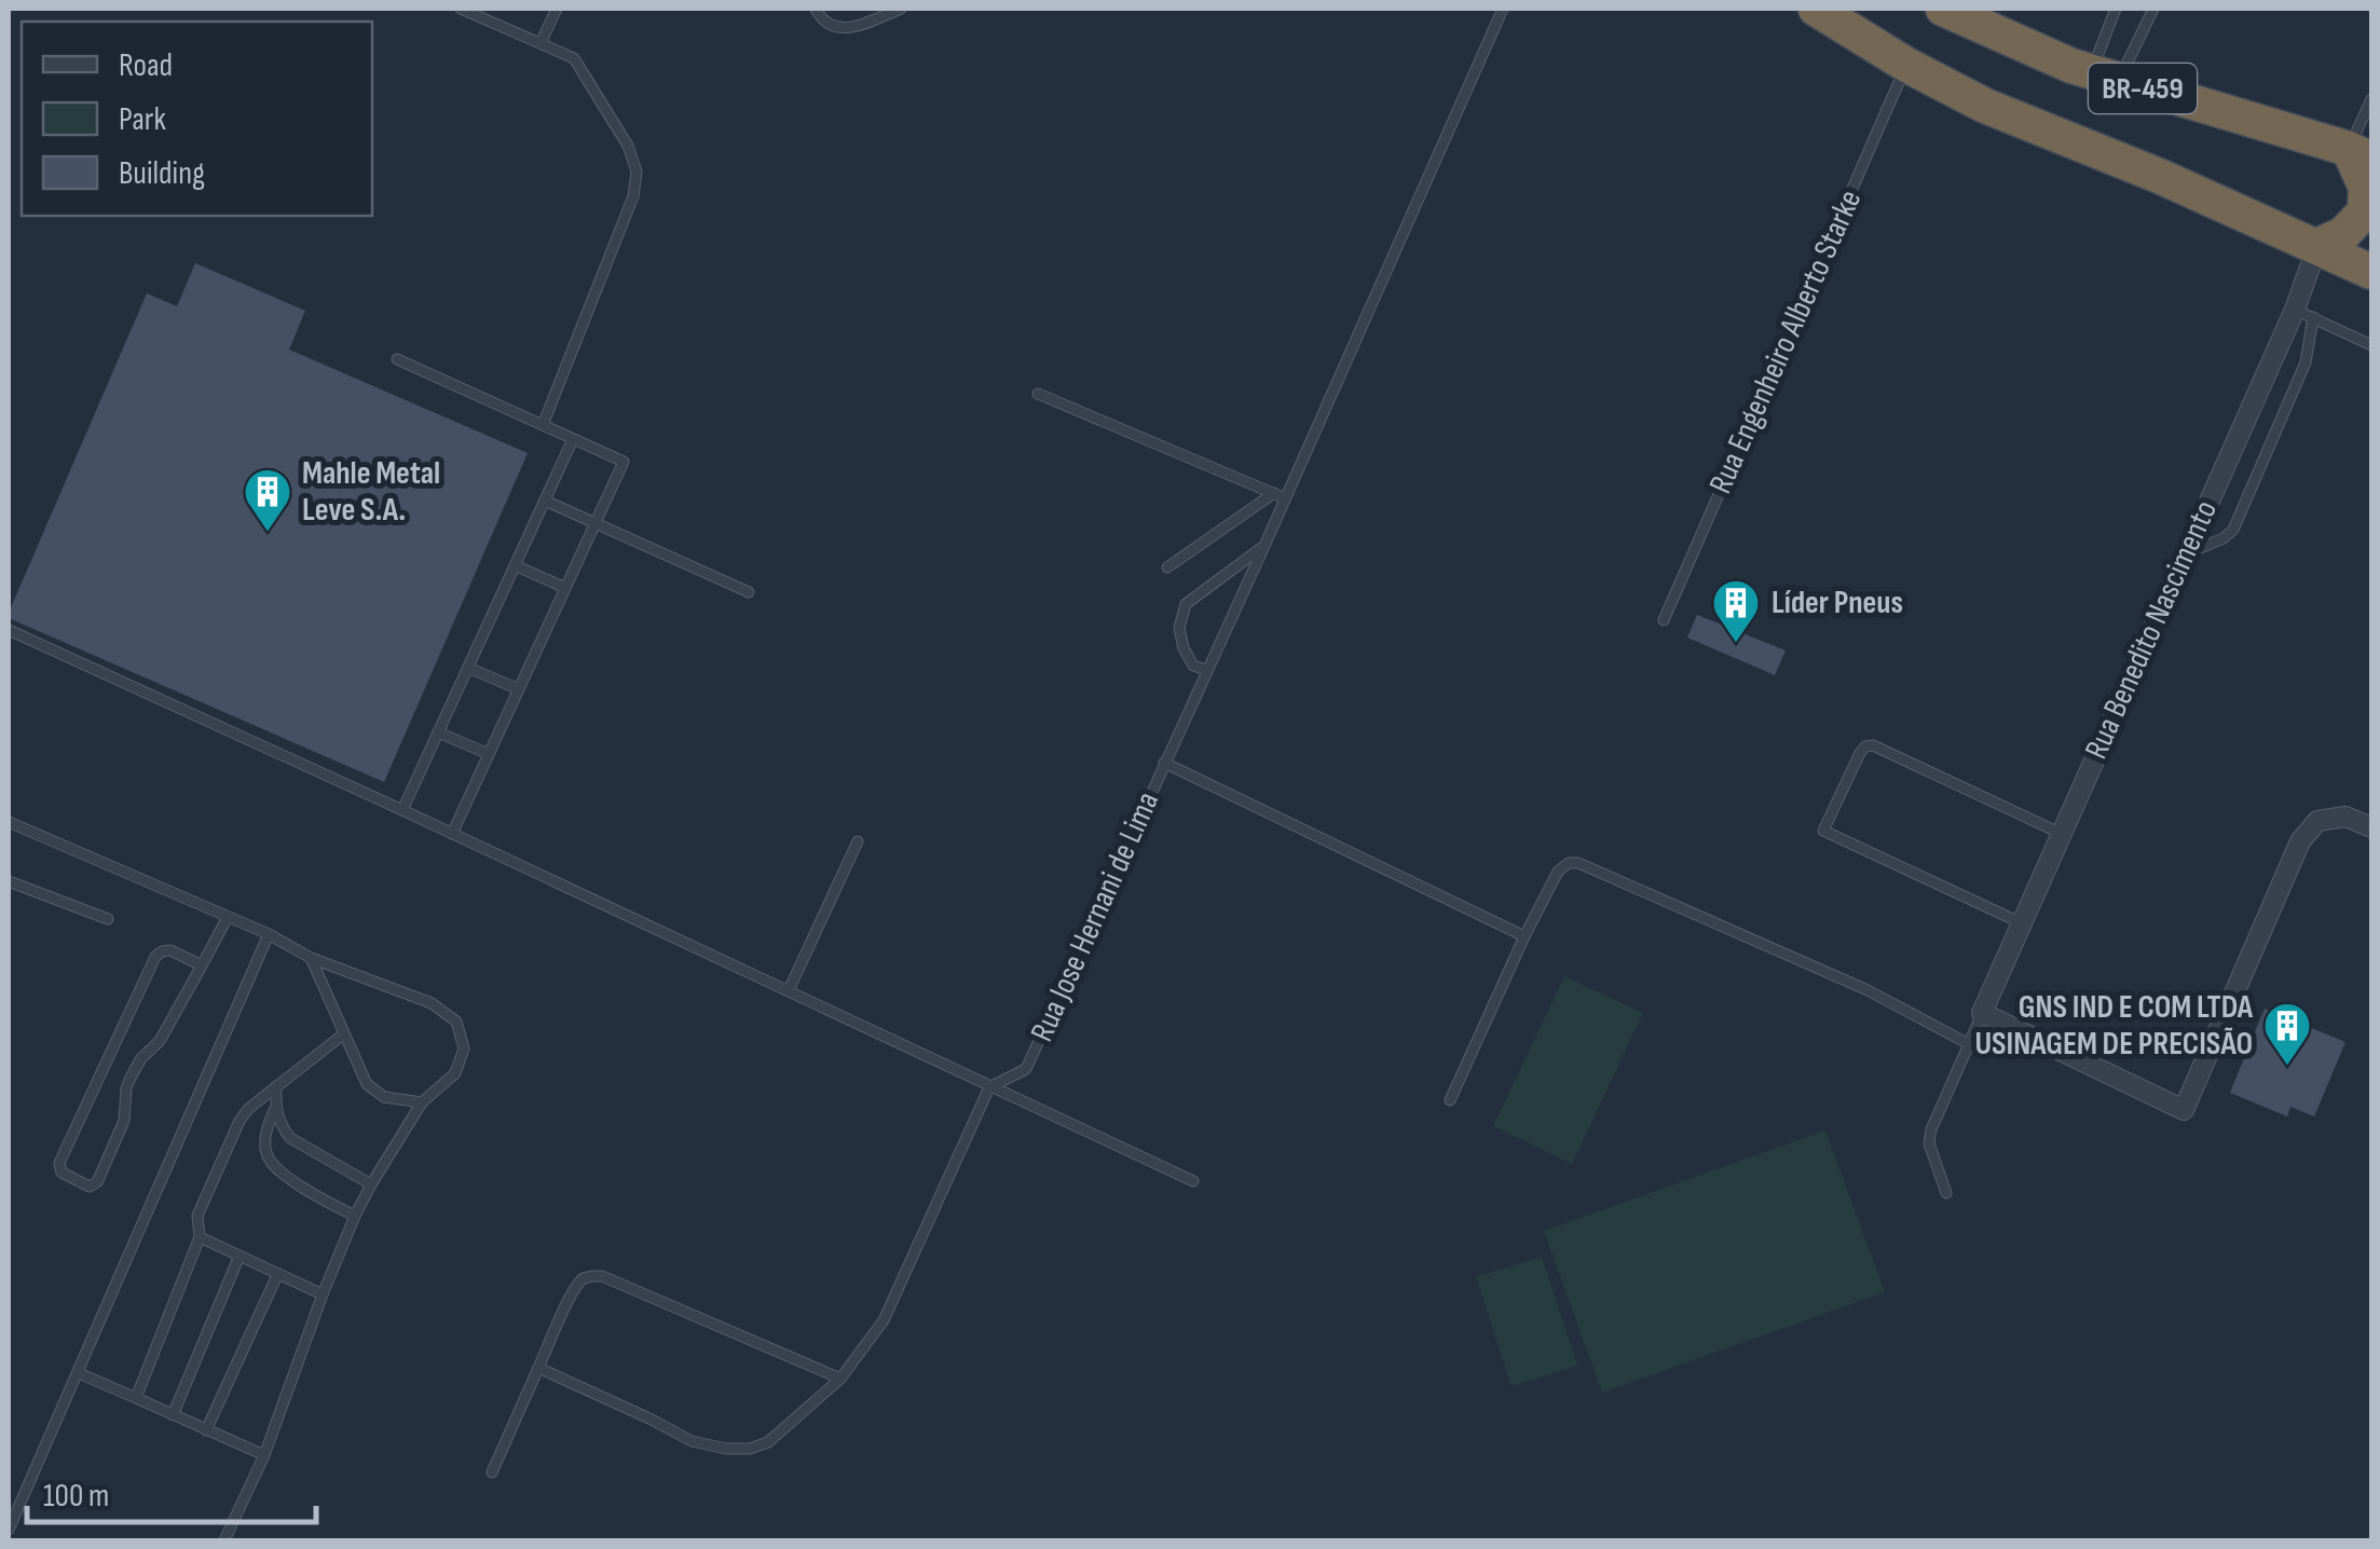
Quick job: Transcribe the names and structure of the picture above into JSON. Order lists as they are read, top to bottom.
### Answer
{
  "streets": {
    "highway": ["BR-459"],
    "street": ["Rua Benedito Nascimento"],
    "lane": ["Rua Engenheiro Alberto Starke", "Rua Jose Hernani de Lima"]
  },
  "crossings": [
    ["BR-459", "Rua Engenheiro Alberto Starke"],
    ["BR-459", "Rua Benedito Nascimento"]
  ],
  "places": {
    "building": ["Mahle Metal Leve S.A.", "Líder Pneus", "GNS IND E COM LTDA USINAGEM DE PRECISÃO"]
  },
  "legend": ["Road", "Park", "Building"],
  "scale_bar": "100 m"
}
